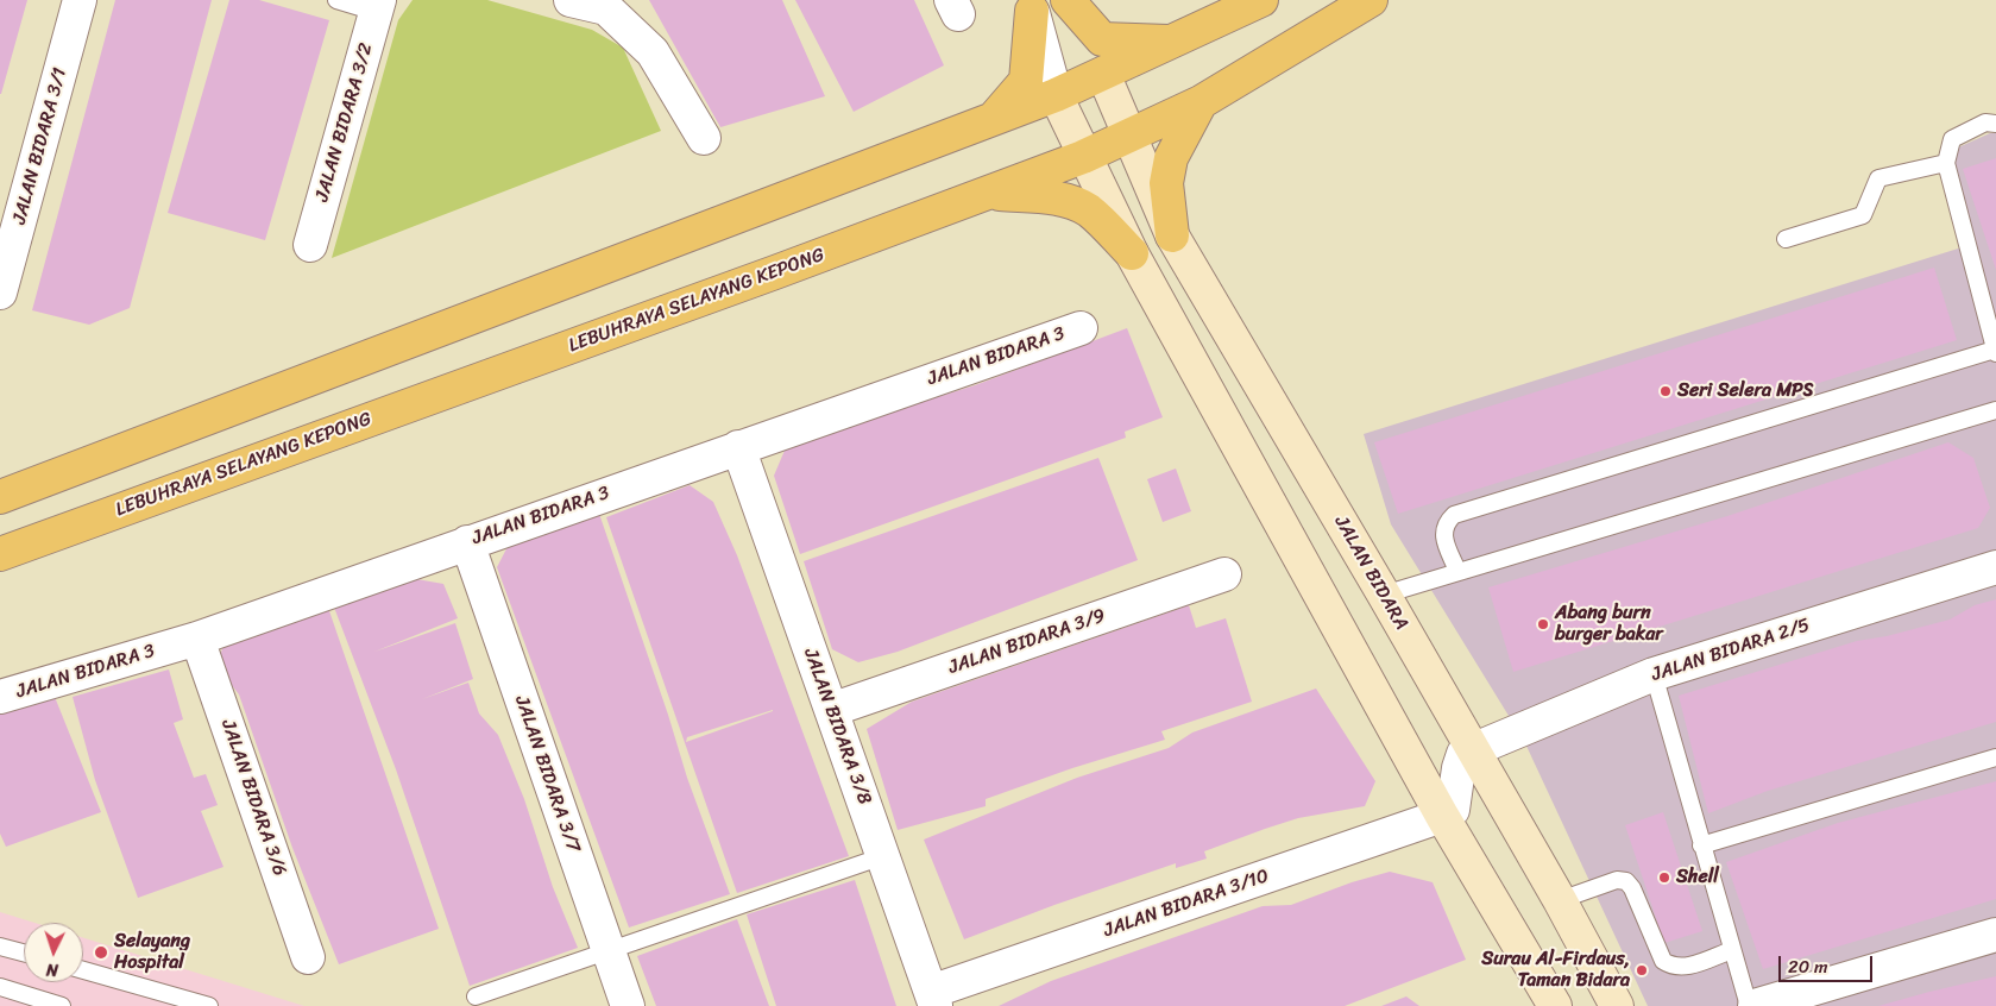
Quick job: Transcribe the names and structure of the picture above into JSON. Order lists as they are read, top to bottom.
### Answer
{
  "streets": {
    "main road": ["LEBUHRAYA SELAYANG KEPONG", "JALAN BIDARA"],
    "street": [
      "JALAN BIDARA 3/2",
      "JALAN BIDARA 3/1",
      "JALAN BIDARA 3",
      "JALAN BIDARA 3/9",
      "JALAN BIDARA 2/5",
      "JALAN BIDARA 3/8",
      "JALAN BIDARA 3/7",
      "JALAN BIDARA 3/6",
      "JALAN BIDARA 3/10"
    ]
  },
  "crossings": [
    ["LEBUHRAYA SELAYANG KEPONG", "JALAN BIDARA"],
    ["JALAN BIDARA 3", "JALAN BIDARA 3/8"],
    ["JALAN BIDARA 3", "JALAN BIDARA 3/7"],
    ["JALAN BIDARA 3", "JALAN BIDARA 3/6"],
    ["JALAN BIDARA", "JALAN BIDARA 2/5"],
    ["JALAN BIDARA 3/9", "JALAN BIDARA 3/8"],
    ["JALAN BIDARA 3/8", "JALAN BIDARA 3/10"]
  ],
  "places": [
    "Seri Selera MPS",
    "Abang burn burger bakar",
    "Shell",
    "Selayang Hospital",
    "Surau Al-Firdaus, Taman Bidara"
  ],
  "scale_bar": "20 m",
  "north": "bottom"
}
